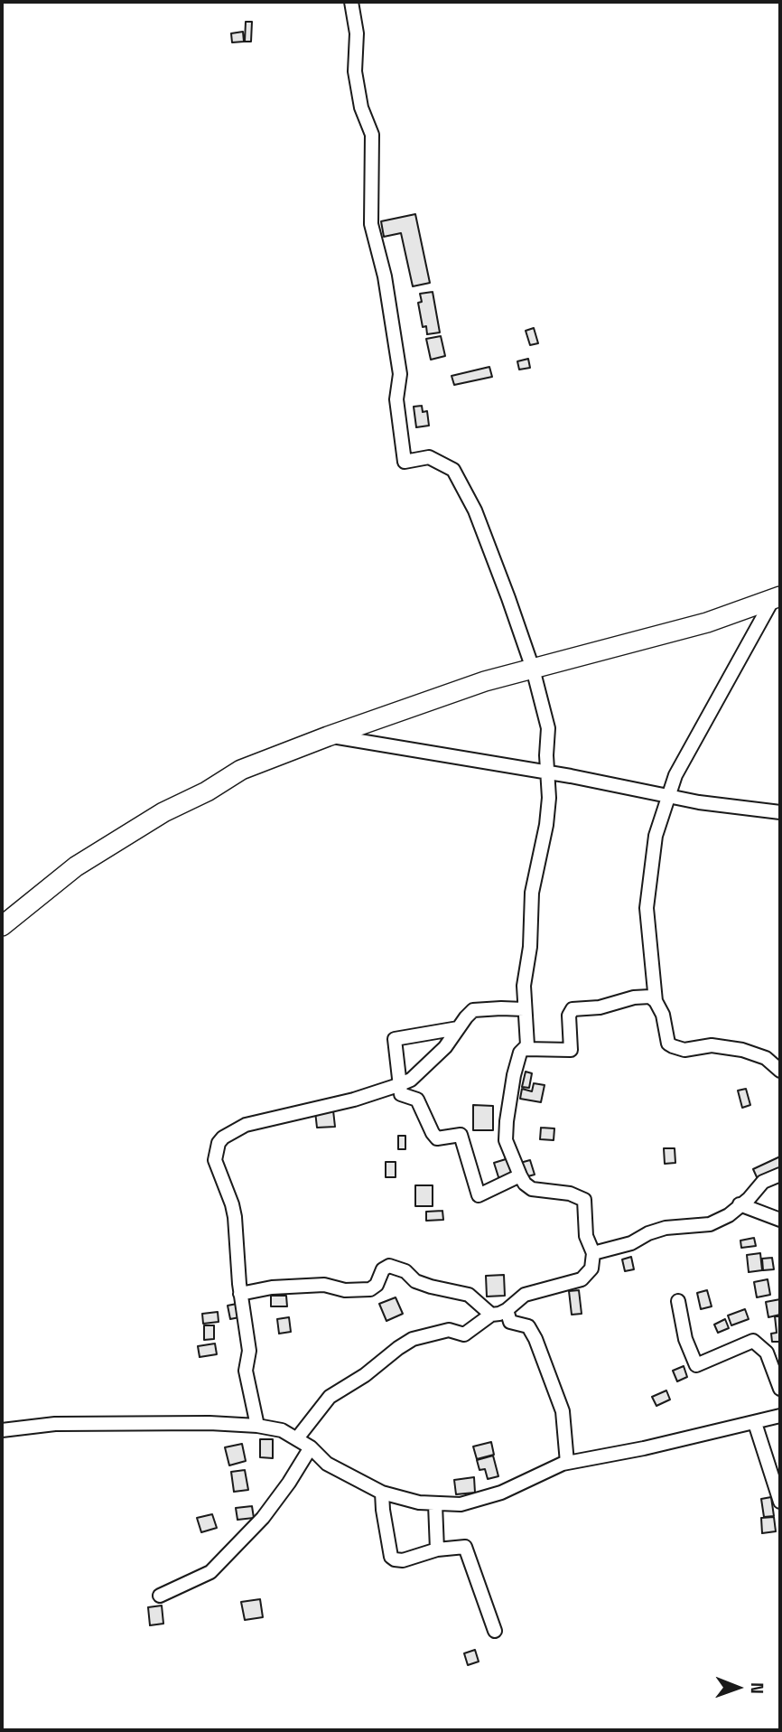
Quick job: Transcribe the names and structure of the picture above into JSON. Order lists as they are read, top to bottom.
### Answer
{
  "north": "right"
}
